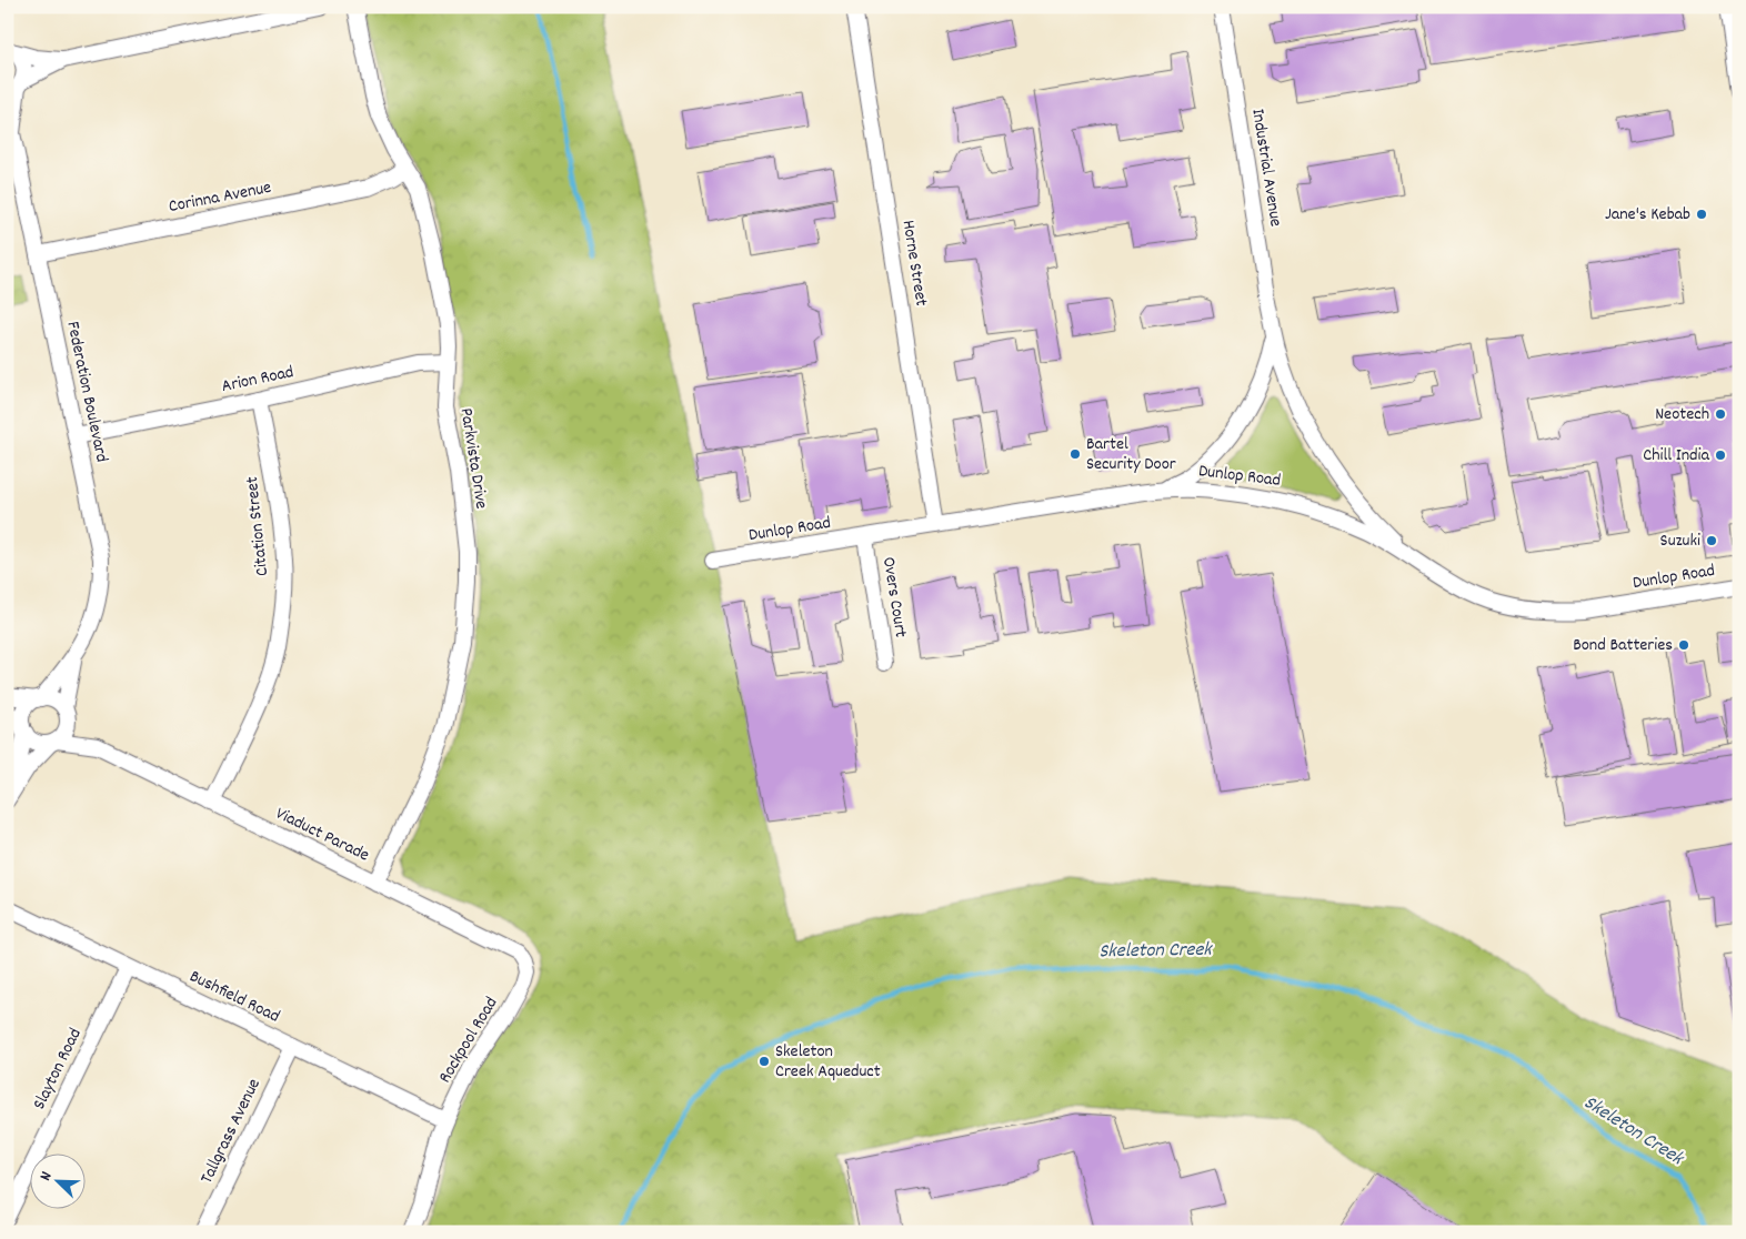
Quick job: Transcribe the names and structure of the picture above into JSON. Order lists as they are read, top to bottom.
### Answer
{
  "streets": {
    "street": [
      "Industrial Avenue",
      "Corinna Avenue",
      "Horne Street",
      "Arion Road",
      "Federation Boulevard",
      "Parkvista Drive",
      "Dunlop Road",
      "Citation Street",
      "Overs Court",
      "Viaduct Parade",
      "Bushfield Road",
      "Rockpool Road",
      "Slayton Road",
      "Tallgrass Avenue"
    ]
  },
  "crossings": [
    ["Industrial Avenue", "Dunlop Road"],
    ["Corinna Avenue", "Federation Boulevard"],
    ["Corinna Avenue", "Parkvista Drive"],
    ["Horne Street", "Dunlop Road"],
    ["Arion Road", "Federation Boulevard"],
    ["Arion Road", "Parkvista Drive"],
    ["Arion Road", "Citation Street"],
    ["Federation Boulevard", "Viaduct Parade"],
    ["Parkvista Drive", "Viaduct Parade"],
    ["Dunlop Road", "Overs Court"],
    ["Citation Street", "Viaduct Parade"],
    ["Viaduct Parade", "Rockpool Road"],
    ["Bushfield Road", "Rockpool Road"],
    ["Bushfield Road", "Slayton Road"],
    ["Bushfield Road", "Tallgrass Avenue"]
  ],
  "water": ["Skeleton Creek"],
  "places": [
    "Jane's Kebab",
    "Neotech",
    "Bartel Security Door",
    "Chill India",
    "Suzuki",
    "Bond Batteries",
    "Skeleton Creek Aqueduct"
  ],
  "north": "top left"
}
